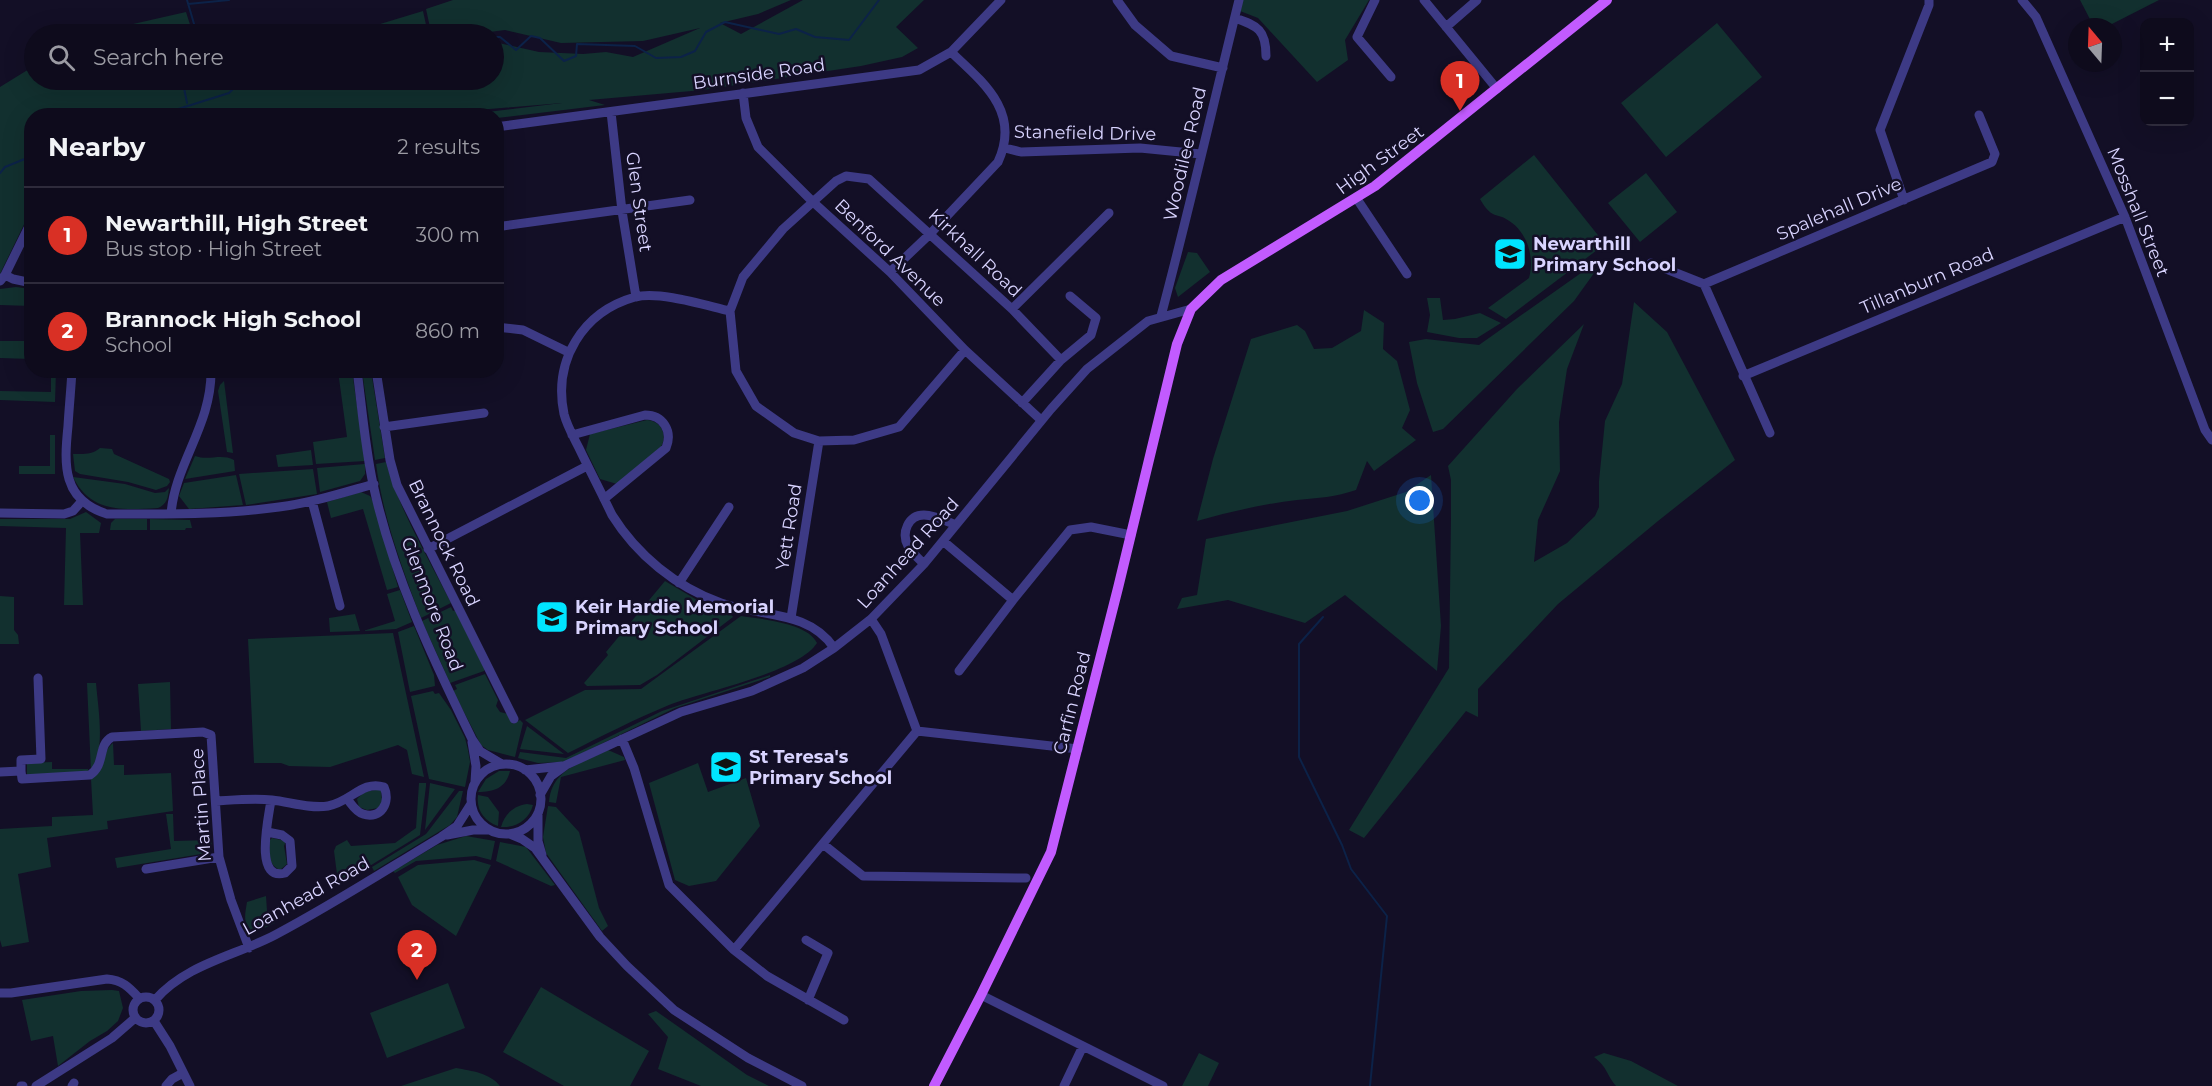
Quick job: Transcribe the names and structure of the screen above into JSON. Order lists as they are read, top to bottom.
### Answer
{
  "streets": {
    "main road": ["High Street", "Carfin Road"],
    "street": [
      "Burnside Road",
      "Stanefield Drive",
      "Woodilee Road",
      "Glen Street",
      "Spalehall Drive",
      "Mosshall Street",
      "Benford Avenue",
      "Kirkhall Road",
      "Tillanburn Road",
      "Yett Road",
      "Brannock Road",
      "Loanhead Road",
      "Glenmore Road",
      "Martin Place"
    ]
  },
  "crossings": [
    ["Burnside Road", "Glen Street"],
    ["Burnside Road", "Benford Avenue"],
    ["Stanefield Drive", "Woodilee Road"],
    ["Woodilee Road", "Loanhead Road"],
    ["High Street", "Loanhead Road"],
    ["High Street", "Carfin Road"],
    ["Mosshall Street", "Tillanburn Road"],
    ["Benford Avenue", "Kirkhall Road"],
    ["Benford Avenue", "Loanhead Road"],
    ["Loanhead Road", "Glenmore Road"],
    ["Loanhead Road", "Carfin Road"],
    ["Loanhead Road", "Martin Place"]
  ],
  "places": {
    "school or university": ["Newarthill Primary School", "Keir Hardie Memorial Primary School", "St Teresa's Primary School"]
  },
  "north": "top",
  "page": {
    "map_buttons": ["+", "−"],
    "search": "Search here",
    "pins": ["1", "2"],
    "heading": ["Nearby", "2 results"],
    "list": [
      {
        "mark": "1",
        "name": "Newarthill, High Street",
        "note": "Bus stop · High Street",
        "value": "300 m"
      },
      {
        "mark": "2",
        "name": "Brannock High School",
        "note": "School",
        "value": "860 m"
      }
    ]
  }
}
